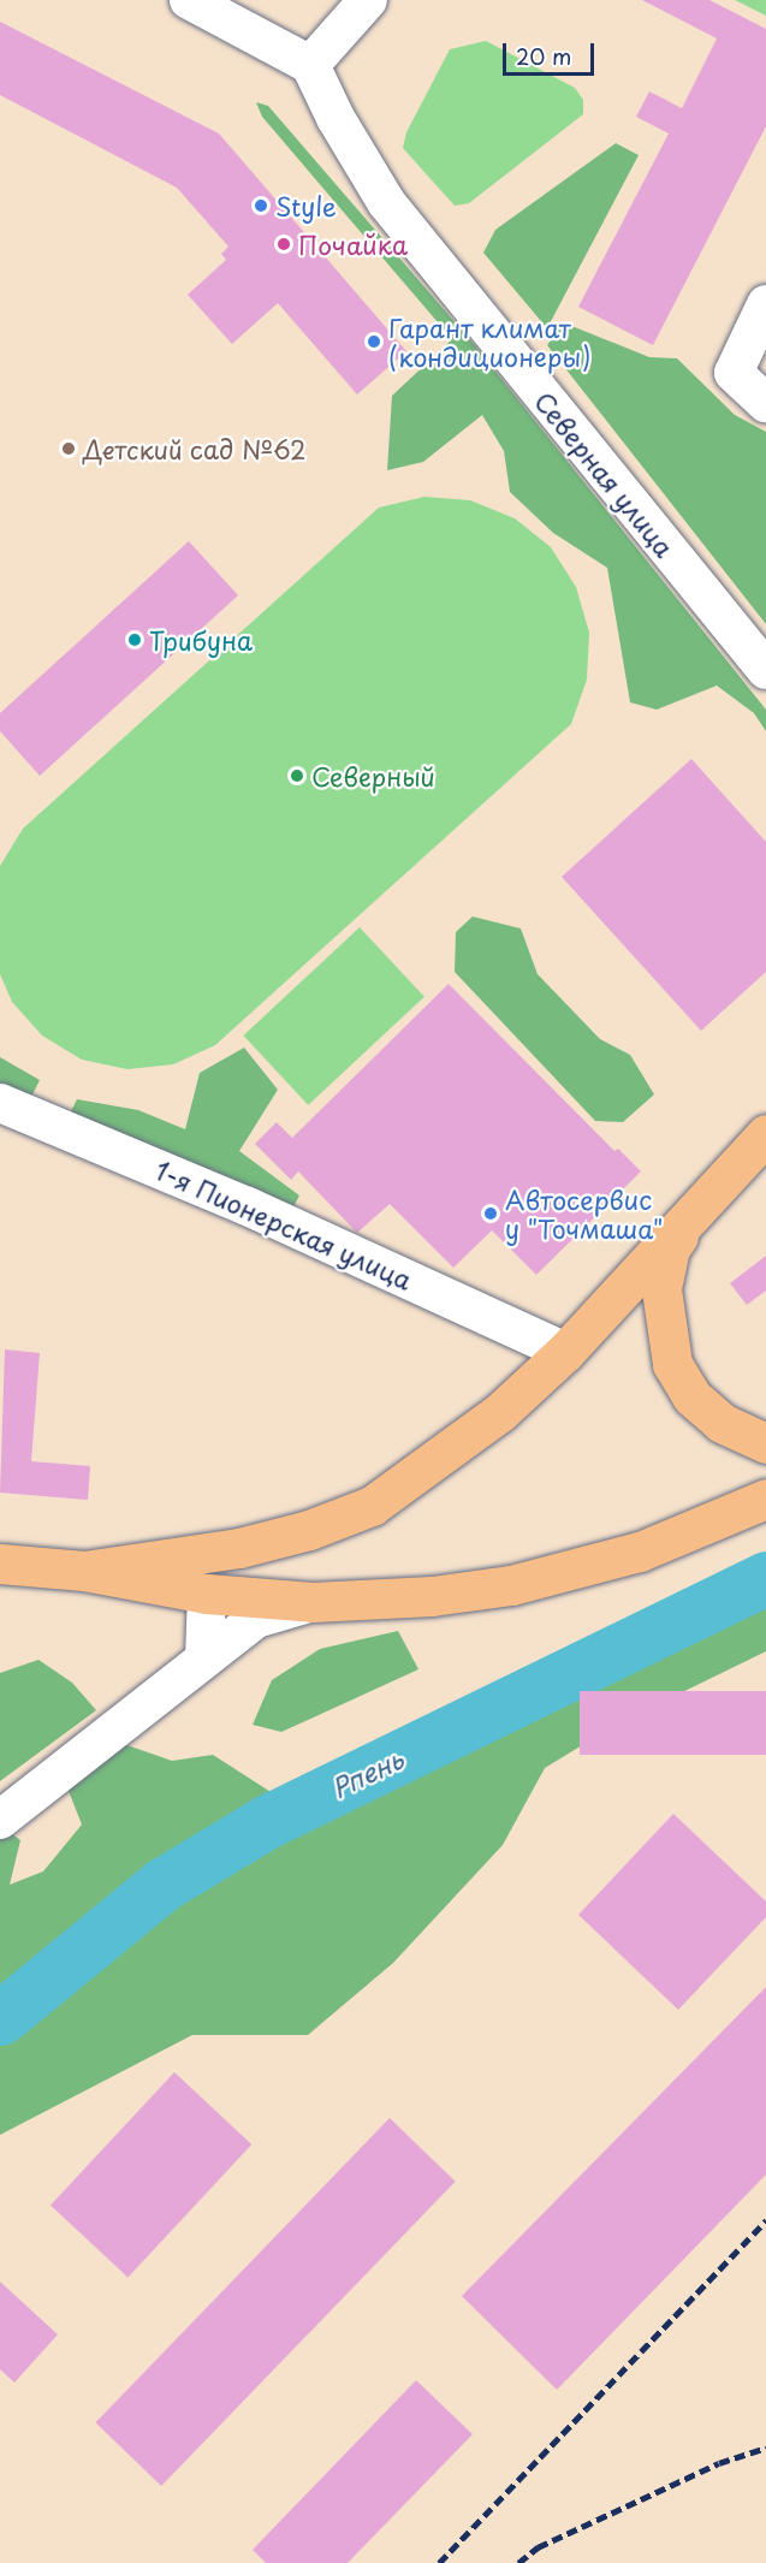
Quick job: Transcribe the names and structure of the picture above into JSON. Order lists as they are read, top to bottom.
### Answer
{
  "streets": {
    "street": ["Северная улица", "1-я Пионерская улица"]
  },
  "water": ["Рпень"],
  "places": [
    "Style",
    "Почайка",
    "Гарант климат (кондиционеры)",
    "Детский сад №62",
    "Трибуна",
    "Северный",
    "Автосервис у \"Точмаша\""
  ],
  "scale_bar": "20 m"
}
